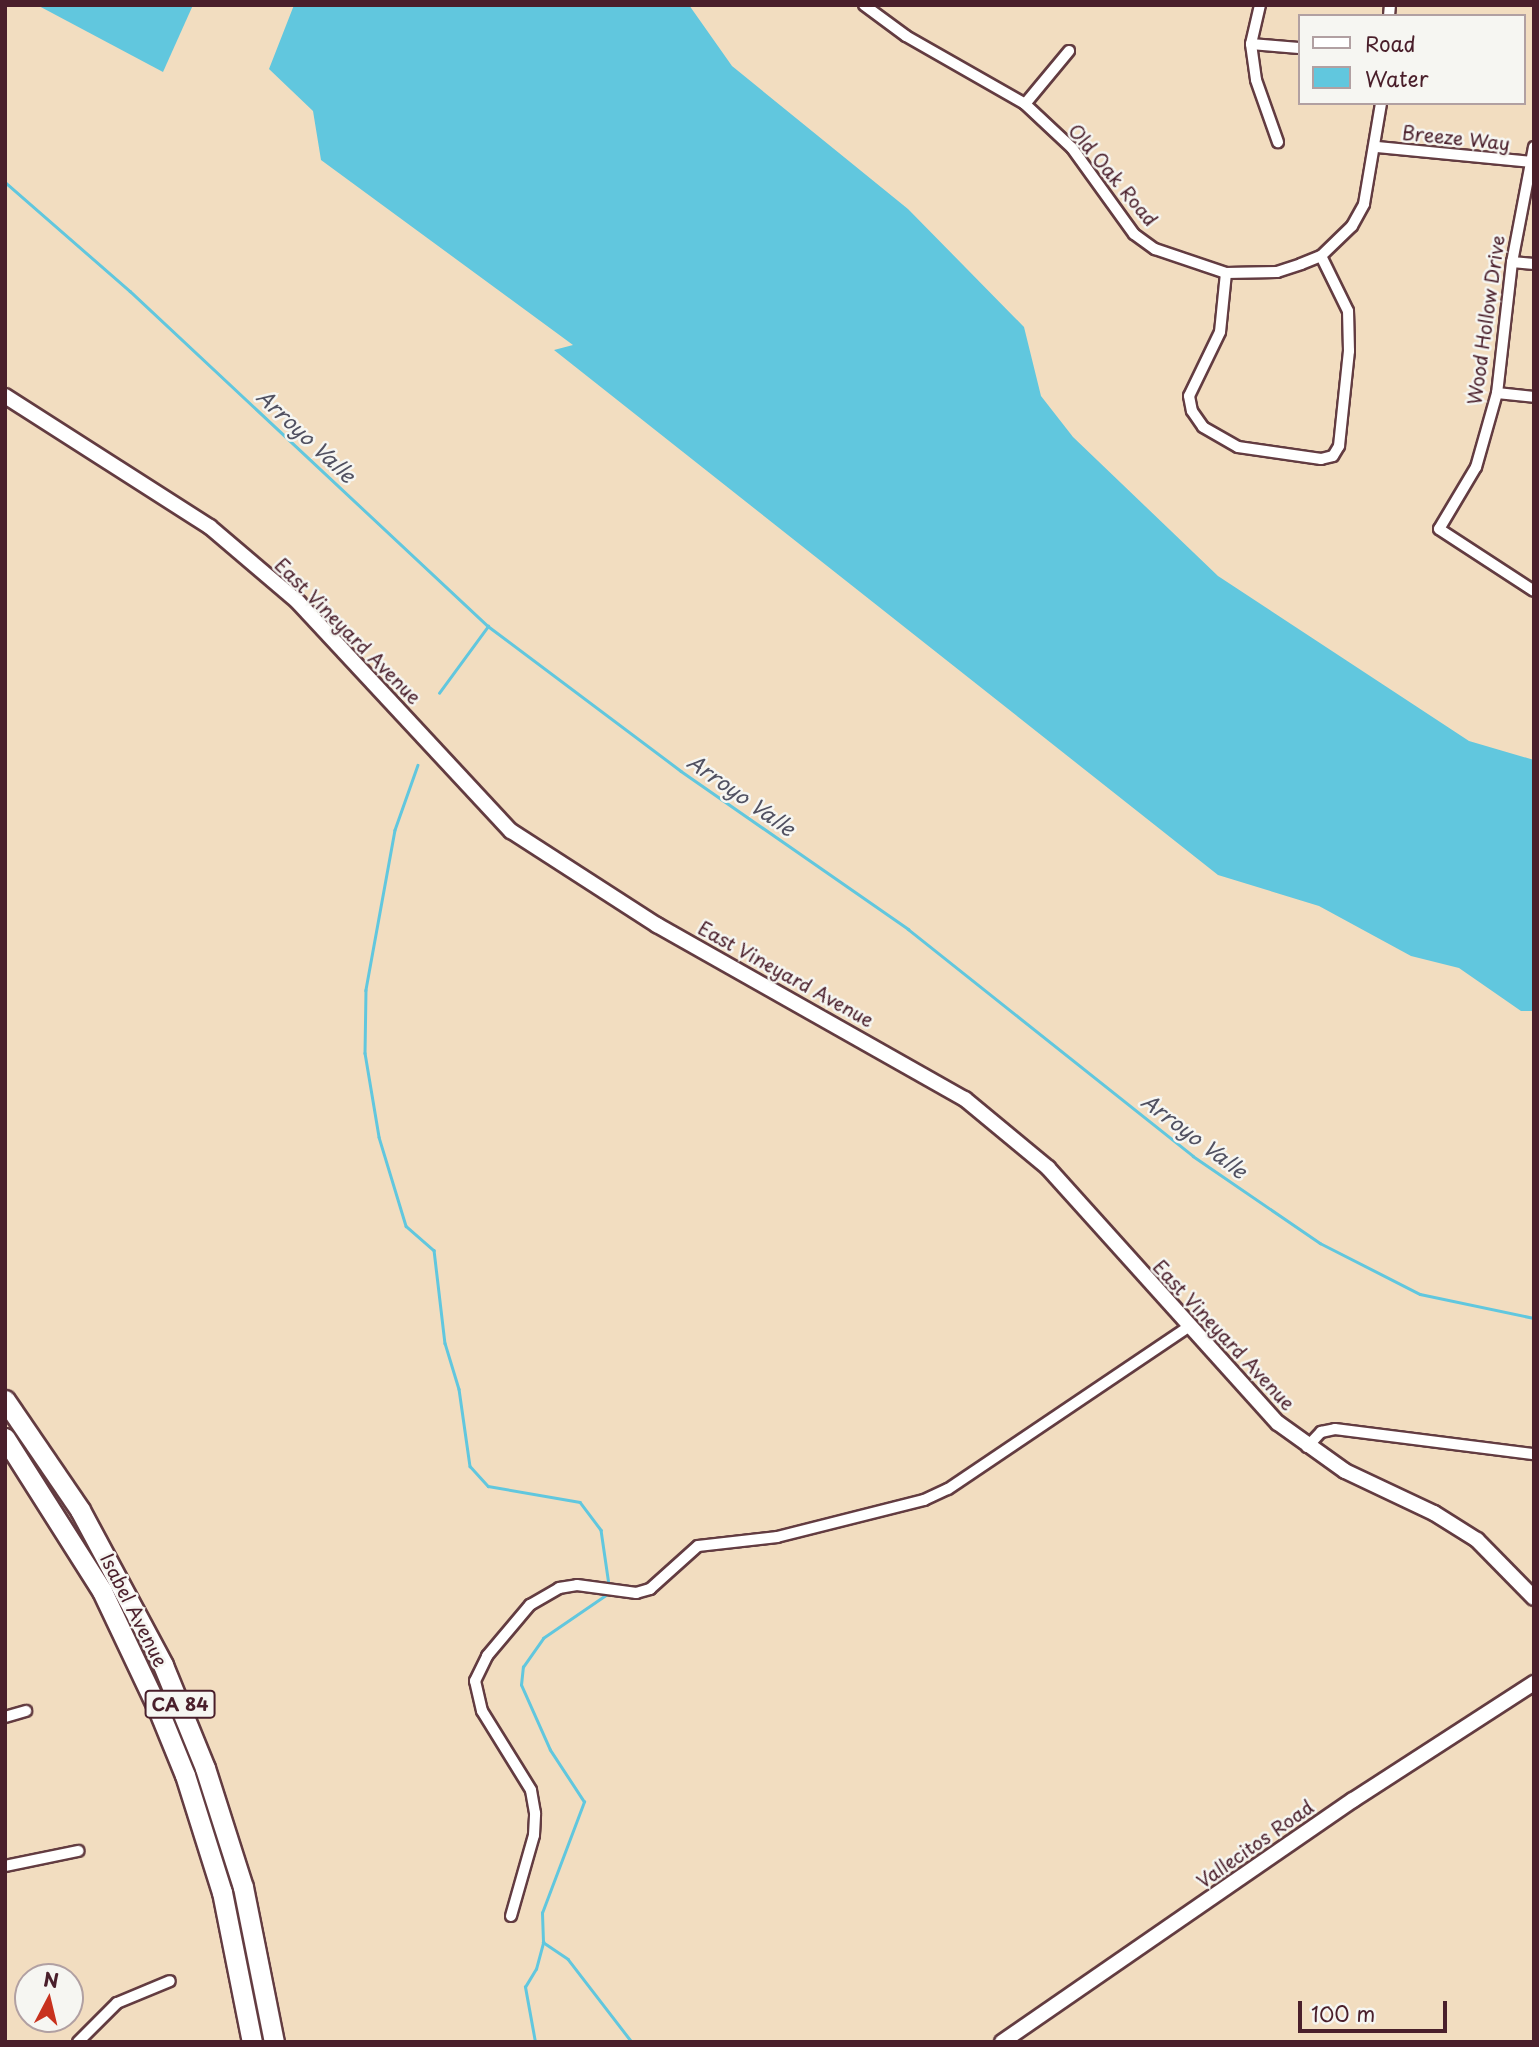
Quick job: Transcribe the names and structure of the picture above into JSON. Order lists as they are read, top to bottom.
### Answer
{
  "streets": {
    "highway": ["Isabel Avenue", "CA 84"],
    "street": [
      "Breeze Way",
      "Old Oak Road",
      "Wood Hollow Drive",
      "East Vineyard Avenue",
      "Vallecitos Road"
    ]
  },
  "crossings": [
    ["Breeze Way", "Old Oak Road"],
    ["Breeze Way", "Wood Hollow Drive"]
  ],
  "water": ["Arroyo Valle"],
  "legend": ["Road", "Water"],
  "scale_bar": "100 m",
  "north": "top"
}
